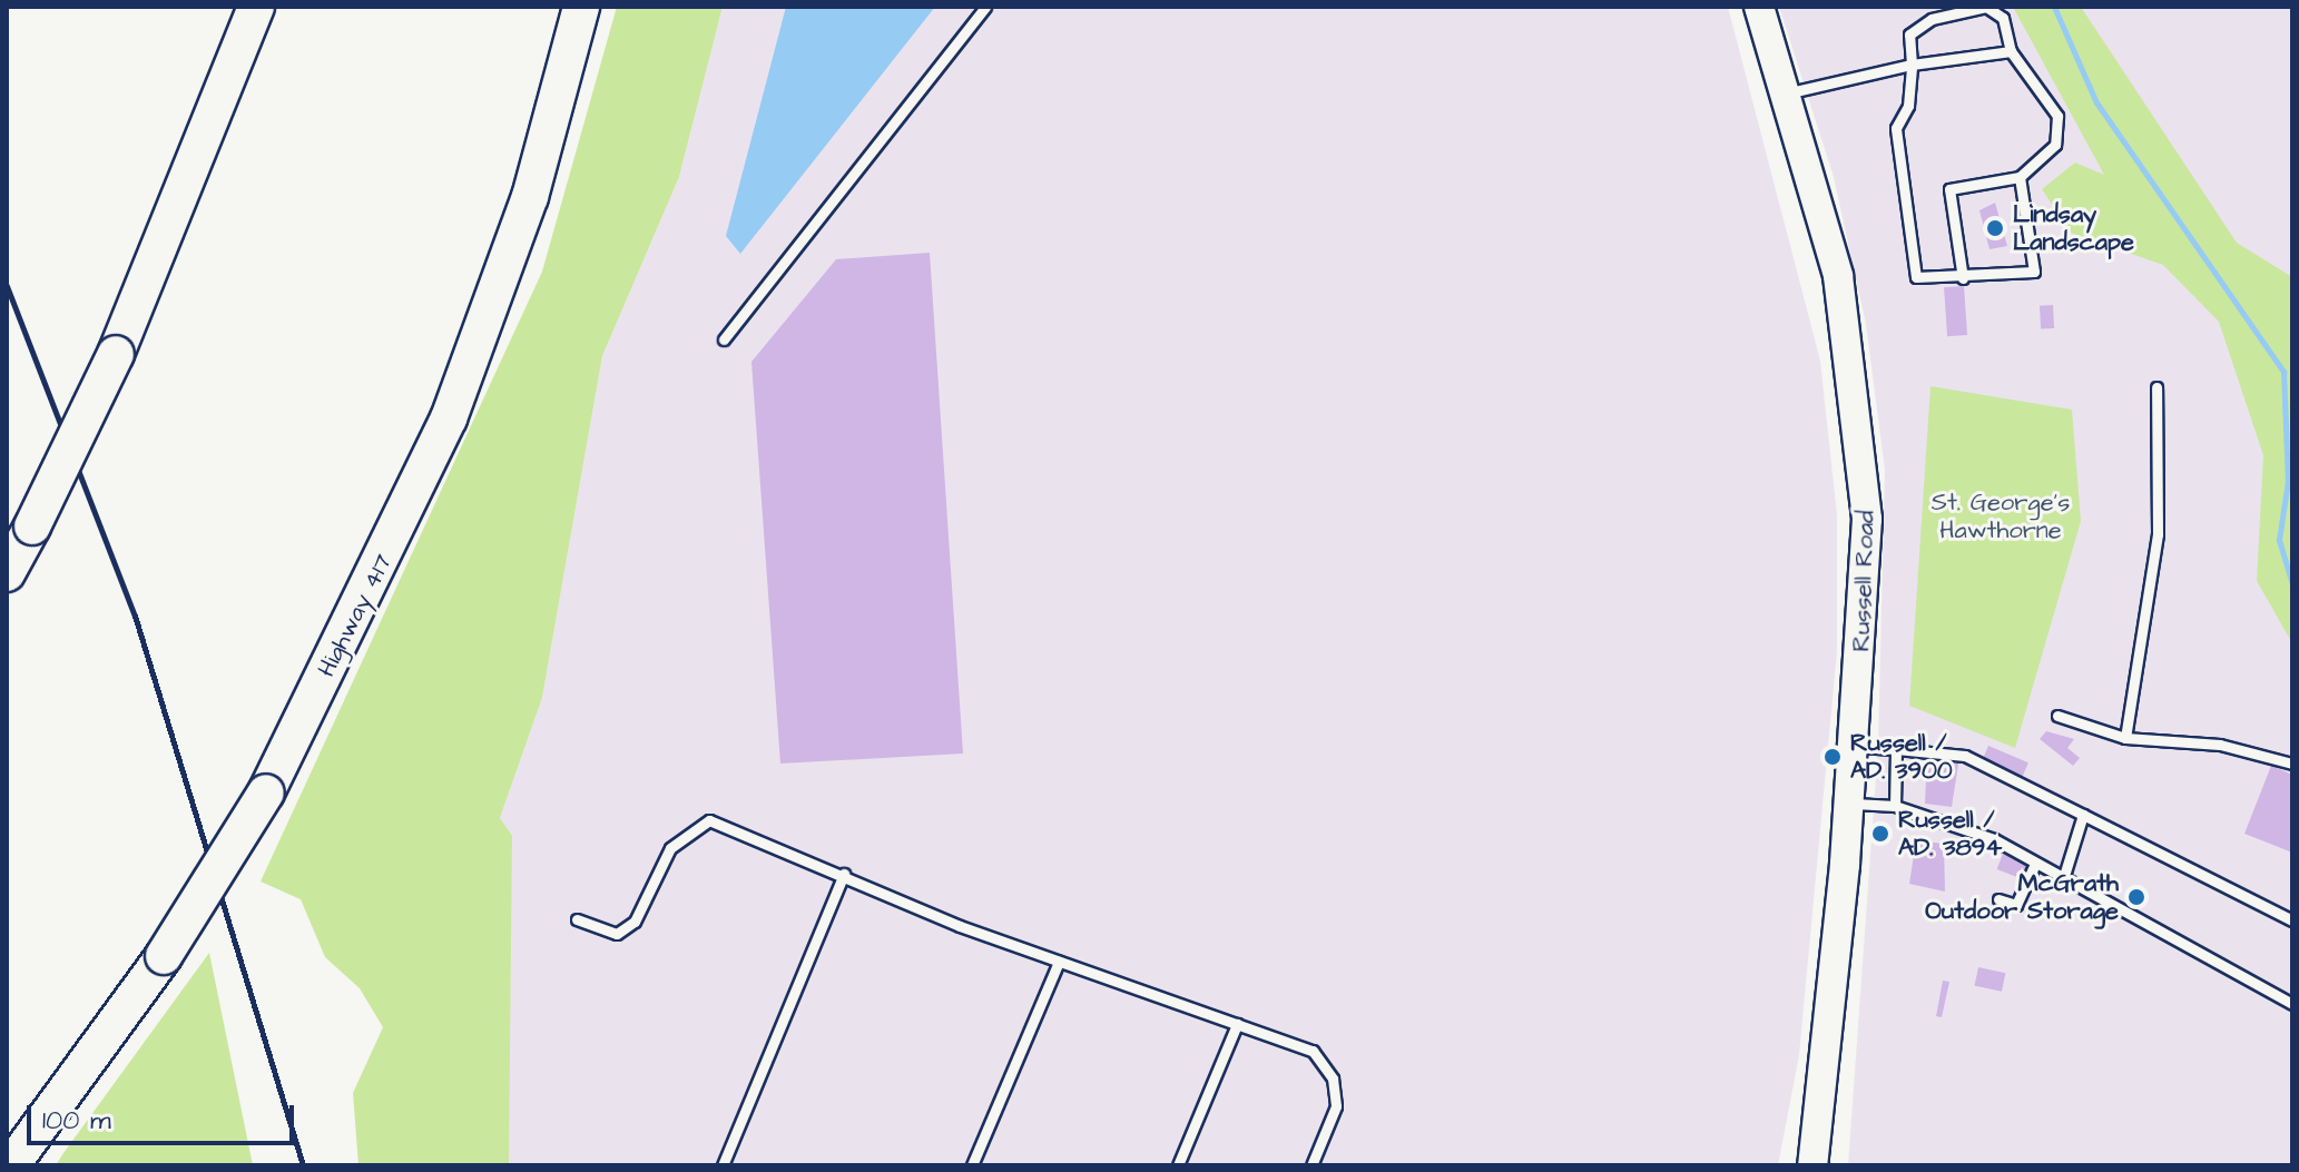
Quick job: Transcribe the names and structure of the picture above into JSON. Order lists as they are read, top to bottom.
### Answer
{
  "streets": {
    "highway": ["Highway 417"],
    "main road": ["Russell Road"]
  },
  "parks": ["St. George's Hawthorne"],
  "places": [
    "Lindsay Landscape",
    "Russell / AD. 3900",
    "Russell / AD. 3894",
    "McGrath Outdoor Storage"
  ],
  "scale_bar": "100 m"
}
